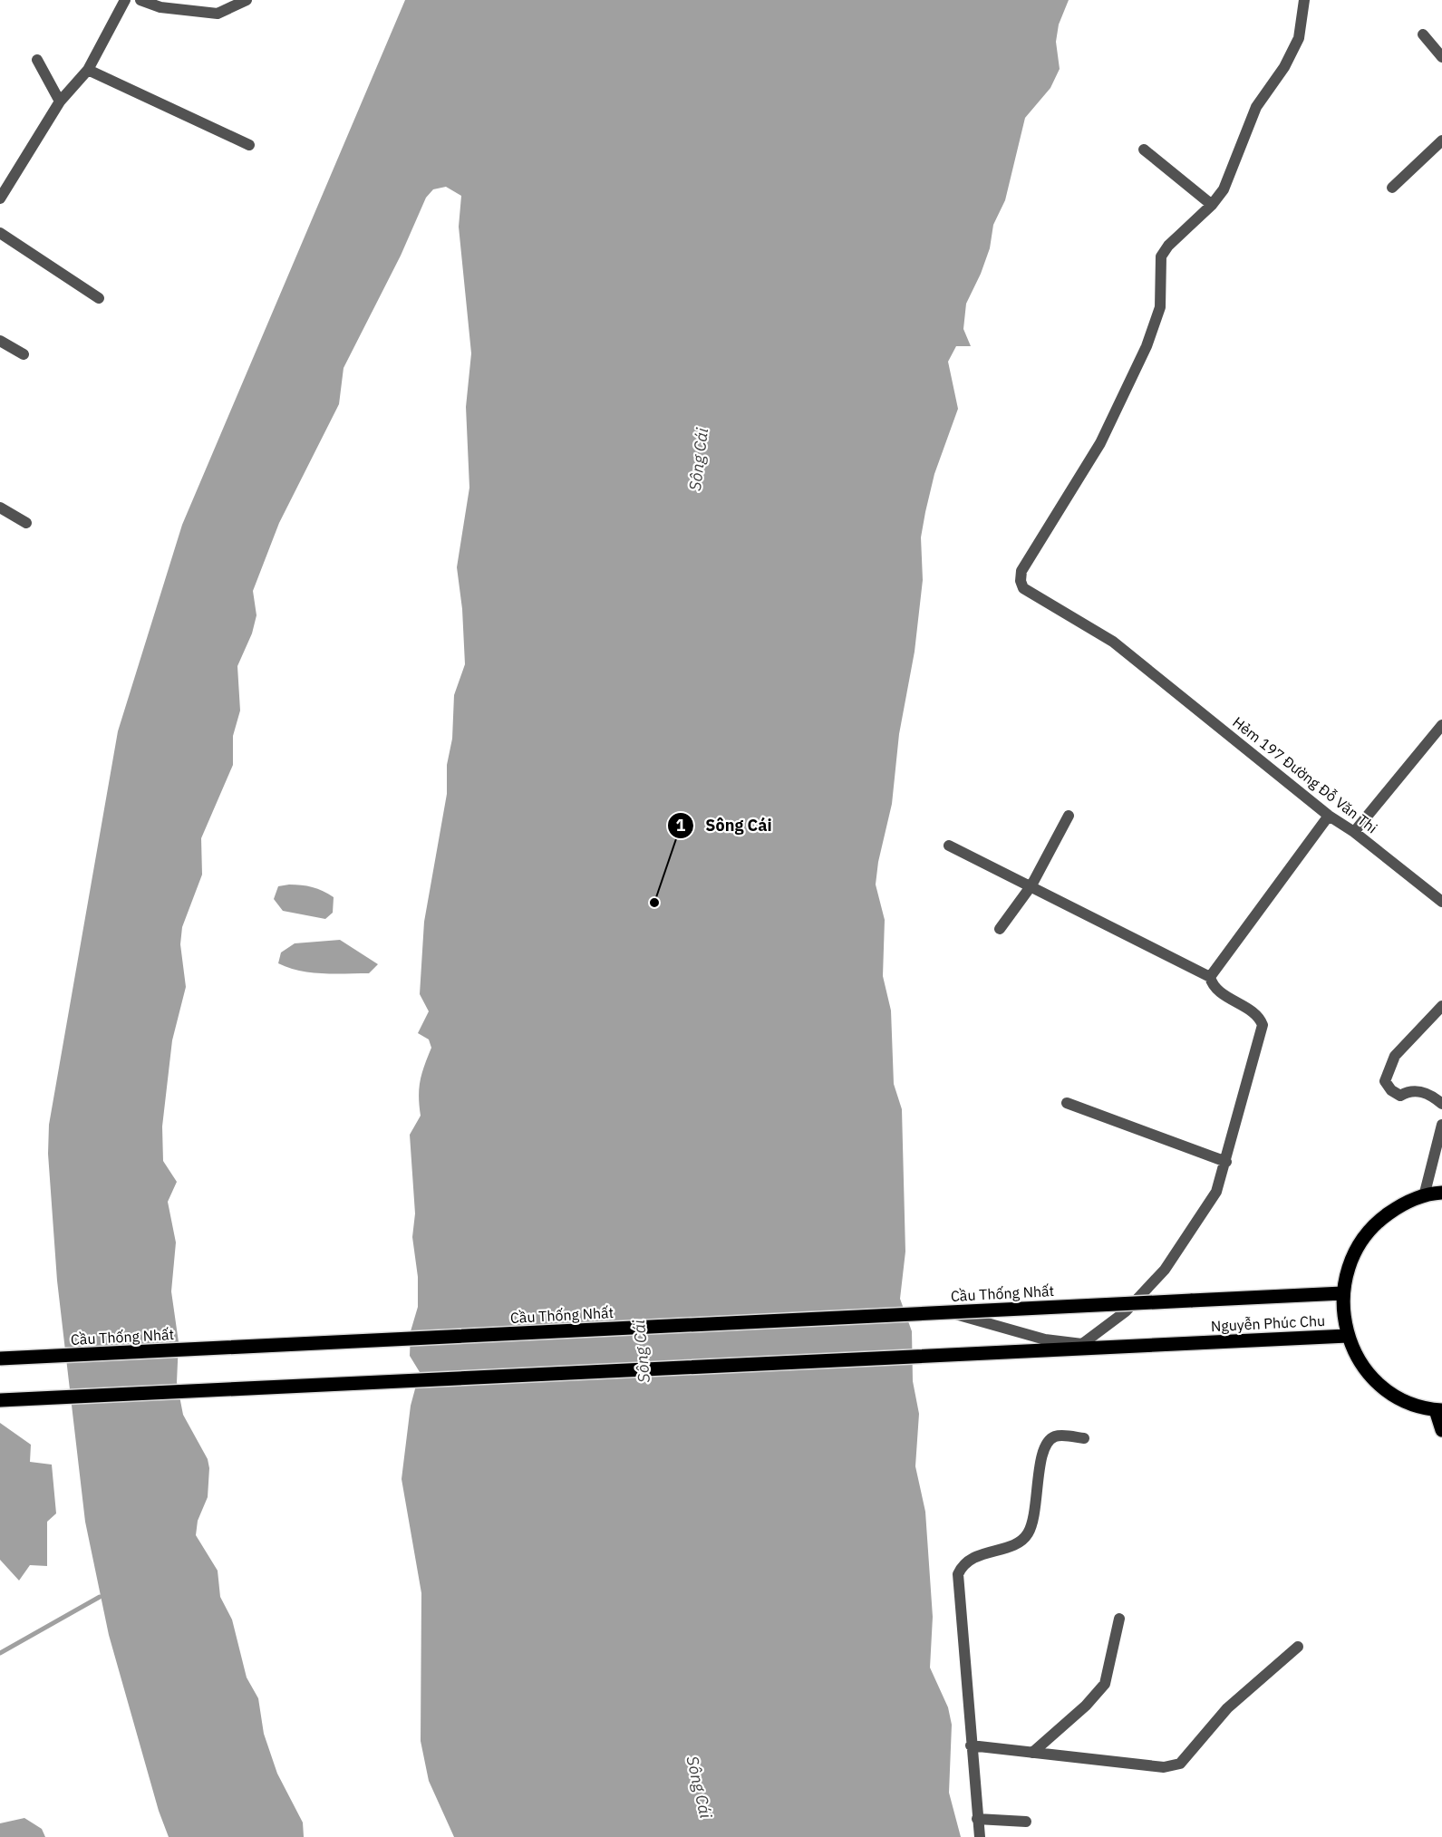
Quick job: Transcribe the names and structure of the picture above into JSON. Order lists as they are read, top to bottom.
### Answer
{
  "streets": {
    "main road": ["Cầu Thống Nhất", "Nguyễn Phúc Chu"],
    "street": ["Hẻm 197 Đường Đỗ Văn Thi"]
  },
  "crossings": [
    ["Cầu Thống Nhất", "Nguyễn Phúc Chu"]
  ],
  "water": ["Sông Cái"],
  "places": ["Sông Cái"]
}
